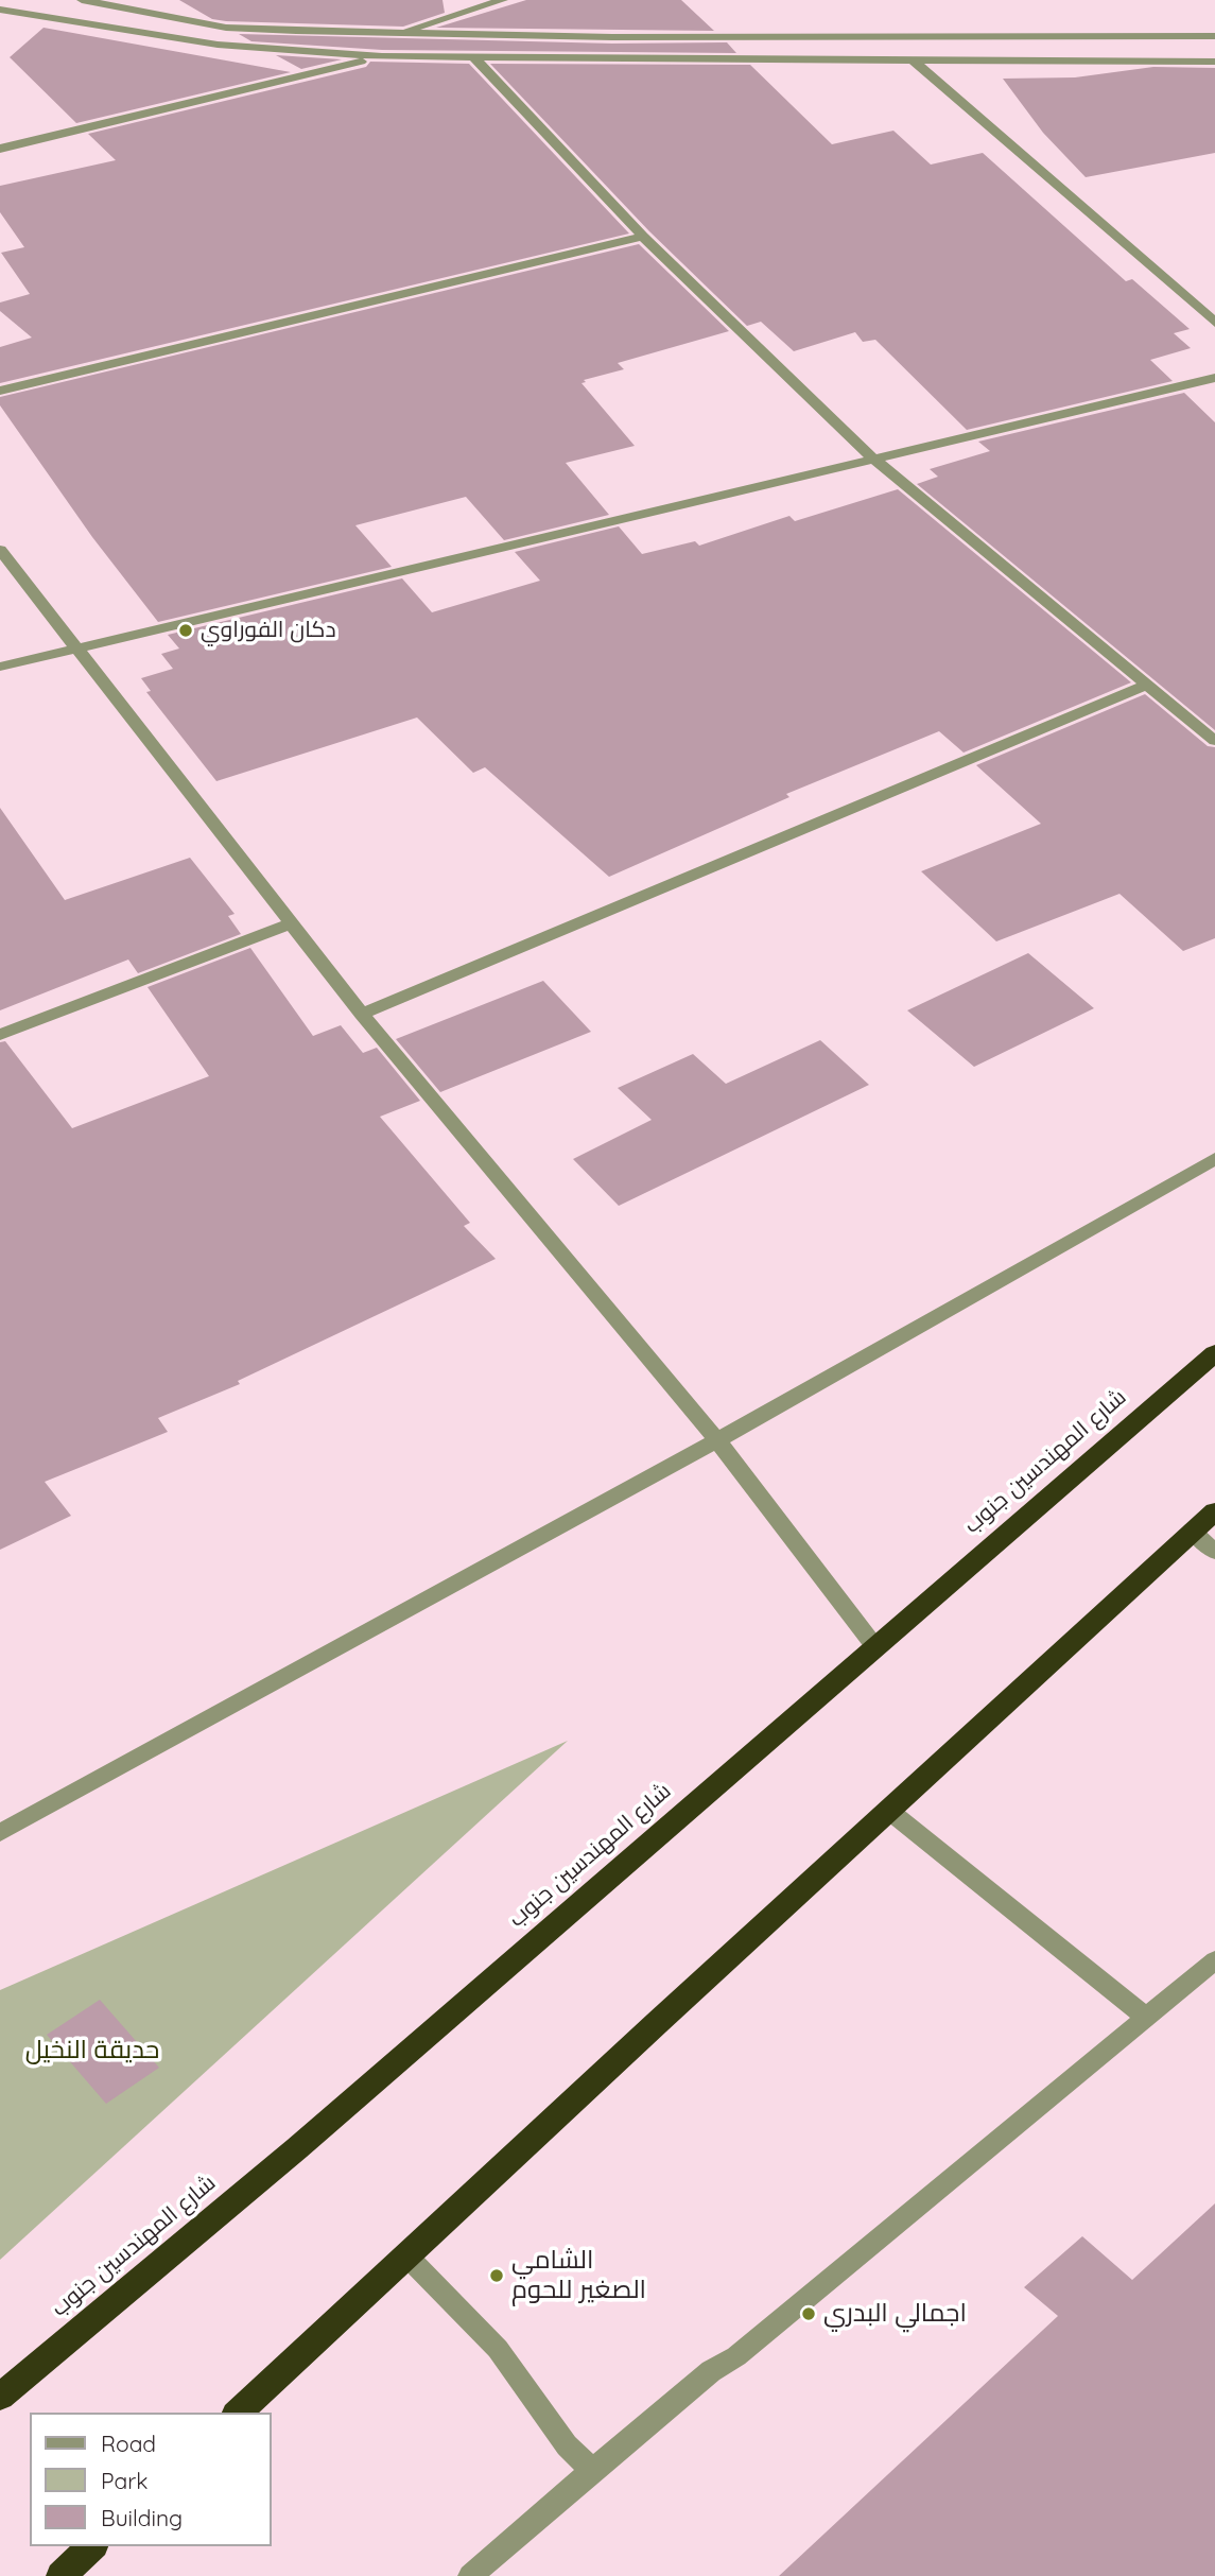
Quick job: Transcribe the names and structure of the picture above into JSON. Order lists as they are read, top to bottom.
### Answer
{
  "streets": {
    "highway": ["شارع المهندسين جنوب"]
  },
  "parks": ["حديقة النخيل"],
  "places": ["دكان الفوراوي", "الشامي الصغير للحوم", "اجمالي البدري"],
  "legend": ["Road", "Park", "Building"]
}
